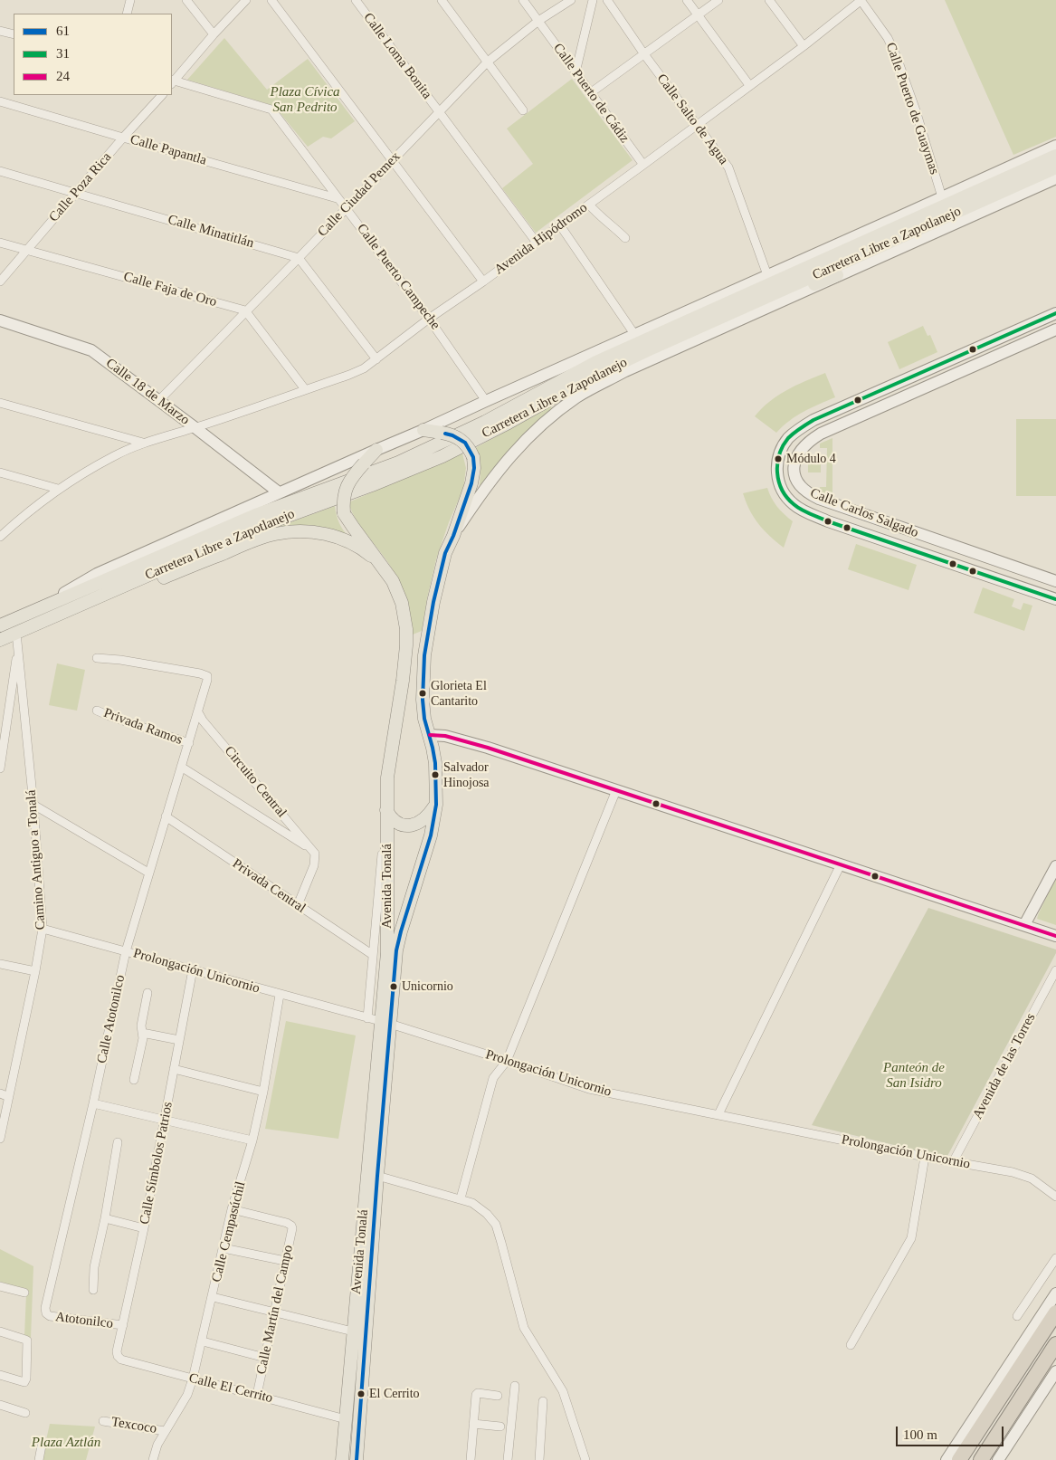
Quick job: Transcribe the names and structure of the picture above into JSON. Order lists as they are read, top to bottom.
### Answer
{
  "streets": {
    "main road": ["Carretera Libre a Zapotlanejo", "Avenida Tonalá"],
    "street": [
      "Calle Loma Bonita",
      "Calle Puerto de Cádiz",
      "Calle Puerto de Guaymas",
      "Calle Salto de Agua",
      "Calle Papantla",
      "Calle Poza Rica",
      "Calle Ciudad Pemex",
      "Calle Minatitlán",
      "Avenida Hipódromo",
      "Calle Puerto Campeche",
      "Calle Faja de Oro",
      "Calle 18 de Marzo",
      "Calle Carlos Salgado",
      "Privada Ramos",
      "Circuito Central",
      "Camino Antiguo a Tonalá",
      "Privada Central",
      "Prolongación Unicornio",
      "Calle Atotonilco",
      "Avenida de las Torres",
      "Calle Símbolos Patrios",
      "Calle Cempasúchil",
      "Calle Martín del Campo",
      "Atotonilco",
      "Calle El Cerrito",
      "Texcoco"
    ]
  },
  "crossings": [
    ["Calle Loma Bonita", "Calle Ciudad Pemex"],
    ["Calle Loma Bonita", "Avenida Hipódromo"],
    ["Calle Puerto de Cádiz", "Calle Ciudad Pemex"],
    ["Calle Puerto de Cádiz", "Avenida Hipódromo"],
    ["Calle Puerto de Guaymas", "Avenida Hipódromo"],
    ["Calle Puerto de Guaymas", "Carretera Libre a Zapotlanejo"],
    ["Calle Salto de Agua", "Avenida Hipódromo"],
    ["Calle Salto de Agua", "Carretera Libre a Zapotlanejo"],
    ["Calle Papantla", "Calle Poza Rica"],
    ["Calle Papantla", "Calle Puerto Campeche"],
    ["Calle Poza Rica", "Calle Minatitlán"],
    ["Calle Poza Rica", "Calle Faja de Oro"],
    ["Calle Ciudad Pemex", "Calle Minatitlán"],
    ["Calle Ciudad Pemex", "Calle Puerto Campeche"],
    ["Calle Ciudad Pemex", "Calle Faja de Oro"],
    ["Calle Ciudad Pemex", "Calle 18 de Marzo"],
    ["Avenida Hipódromo", "Calle Puerto Campeche"],
    ["Avenida Hipódromo", "Calle 18 de Marzo"],
    ["Carretera Libre a Zapotlanejo", "Calle Puerto Campeche"],
    ["Carretera Libre a Zapotlanejo", "Calle 18 de Marzo"],
    ["Carretera Libre a Zapotlanejo", "Camino Antiguo a Tonalá"],
    ["Carretera Libre a Zapotlanejo", "Avenida Tonalá"],
    ["Privada Ramos", "Calle Atotonilco"],
    ["Circuito Central", "Calle Atotonilco"],
    ["Camino Antiguo a Tonalá", "Prolongación Unicornio"],
    ["Privada Central", "Calle Atotonilco"],
    ["Avenida Tonalá", "Prolongación Unicornio"],
    ["Avenida Tonalá", "Calle El Cerrito"],
    ["Prolongación Unicornio", "Calle Atotonilco"],
    ["Prolongación Unicornio", "Avenida de las Torres"],
    ["Prolongación Unicornio", "Calle Símbolos Patrios"],
    ["Prolongación Unicornio", "Calle Cempasúchil"],
    ["Calle Atotonilco", "Atotonilco"],
    ["Calle Símbolos Patrios", "Atotonilco"],
    ["Calle Símbolos Patrios", "Calle El Cerrito"],
    ["Calle Cempasúchil", "Calle Martín del Campo"],
    ["Calle Cempasúchil", "Calle El Cerrito"],
    ["Calle Cempasúchil", "Texcoco"],
    ["Calle Martín del Campo", "Calle El Cerrito"]
  ],
  "parks": ["Plaza Cívica San Pedrito", "Panteón de San Isidro", "Plaza Aztlán"],
  "places": [
    "Módulo 4",
    "Glorieta El Cantarito",
    "Salvador Hinojosa",
    "Unicornio",
    "El Cerrito"
  ],
  "lines": ["transit line 31", "transit line 61", "transit line 24"],
  "legend": ["61", "31", "24"],
  "scale_bar": "100 m"
}
